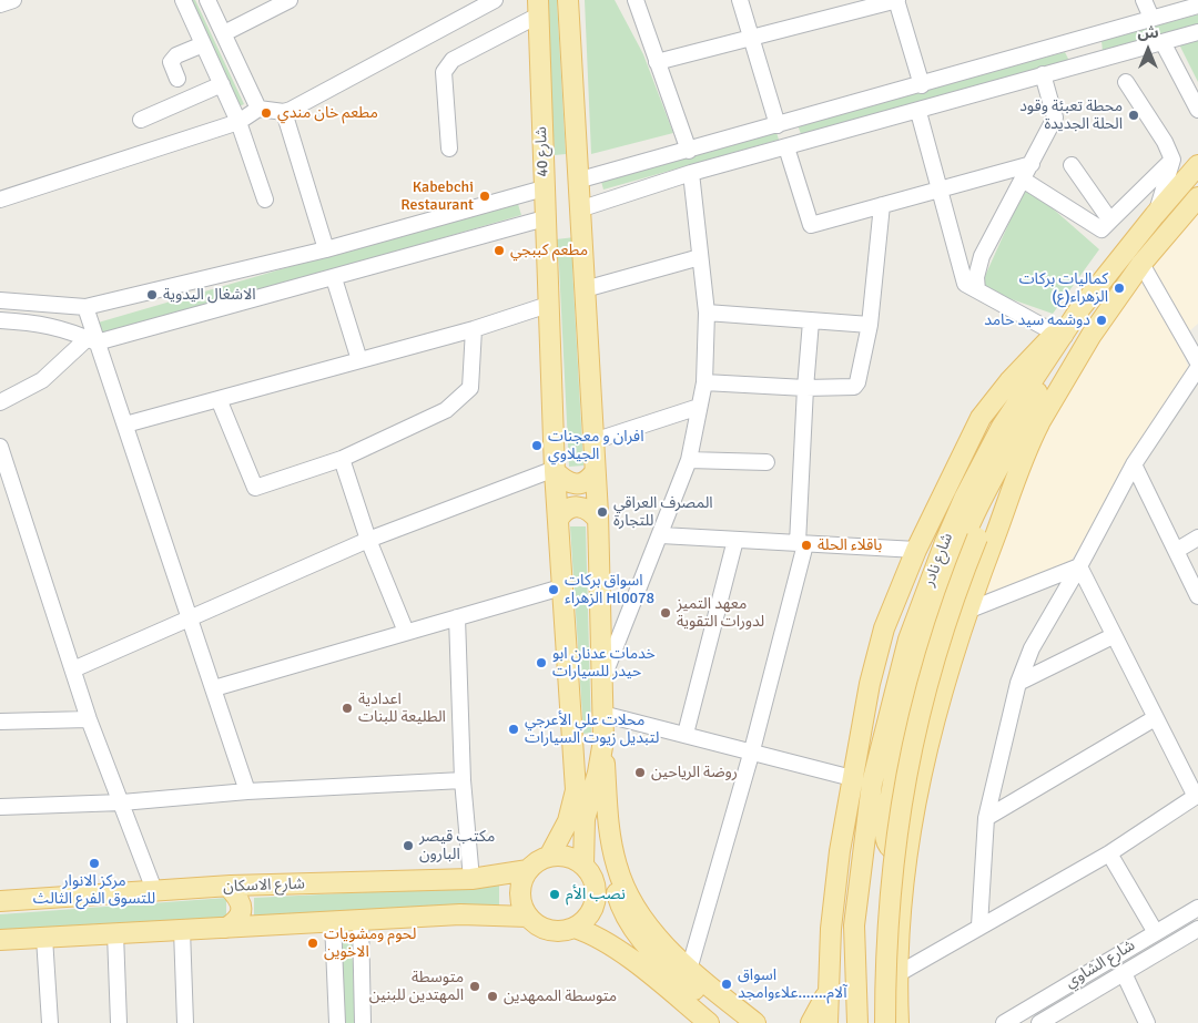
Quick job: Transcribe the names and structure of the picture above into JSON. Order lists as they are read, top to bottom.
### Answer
{
  "streets": {
    "main road": ["شارع 40", "شارع نادر", "شارع الاسكان"],
    "street": ["شارع الشاوي"]
  },
  "crossings": [
    ["شارع 40", "شارع الاسكان"]
  ],
  "places": [
    "مطعم خان مندي",
    "محطة تعبئة وقود الحلة الجديدة",
    "Kabebchi Restaurant",
    "مطعم كببجي",
    "كماليات بركات الزهراء(ع)",
    "الاشغال اليدوية",
    "دوشمه سيد حامد",
    "افران و معجنات الجيلاوي",
    "المصرف العراقي للتجارة",
    "باقلاء الحلة",
    "اسواق بركات الزهراء Hl0078",
    "معهد التميز لدورات التقوية",
    "خدمات عدنان ابو حيدر للسيارات",
    "اعدادية الطليعة للبنات",
    "محلات علي الأعرجي لتبديل زيوت السيارات",
    "روضة الرياحين",
    "مكتب قيصر البارون",
    "مركز الانوار للتسوق الفرع الثالث",
    "نصب الأم",
    "لحوم ومشويات الاخوين",
    "اسواق آلام.......علاءوامجد",
    "متوسطة المهتدين للبنين",
    "متوسطة الممهدين"
  ],
  "north": "top"
}
